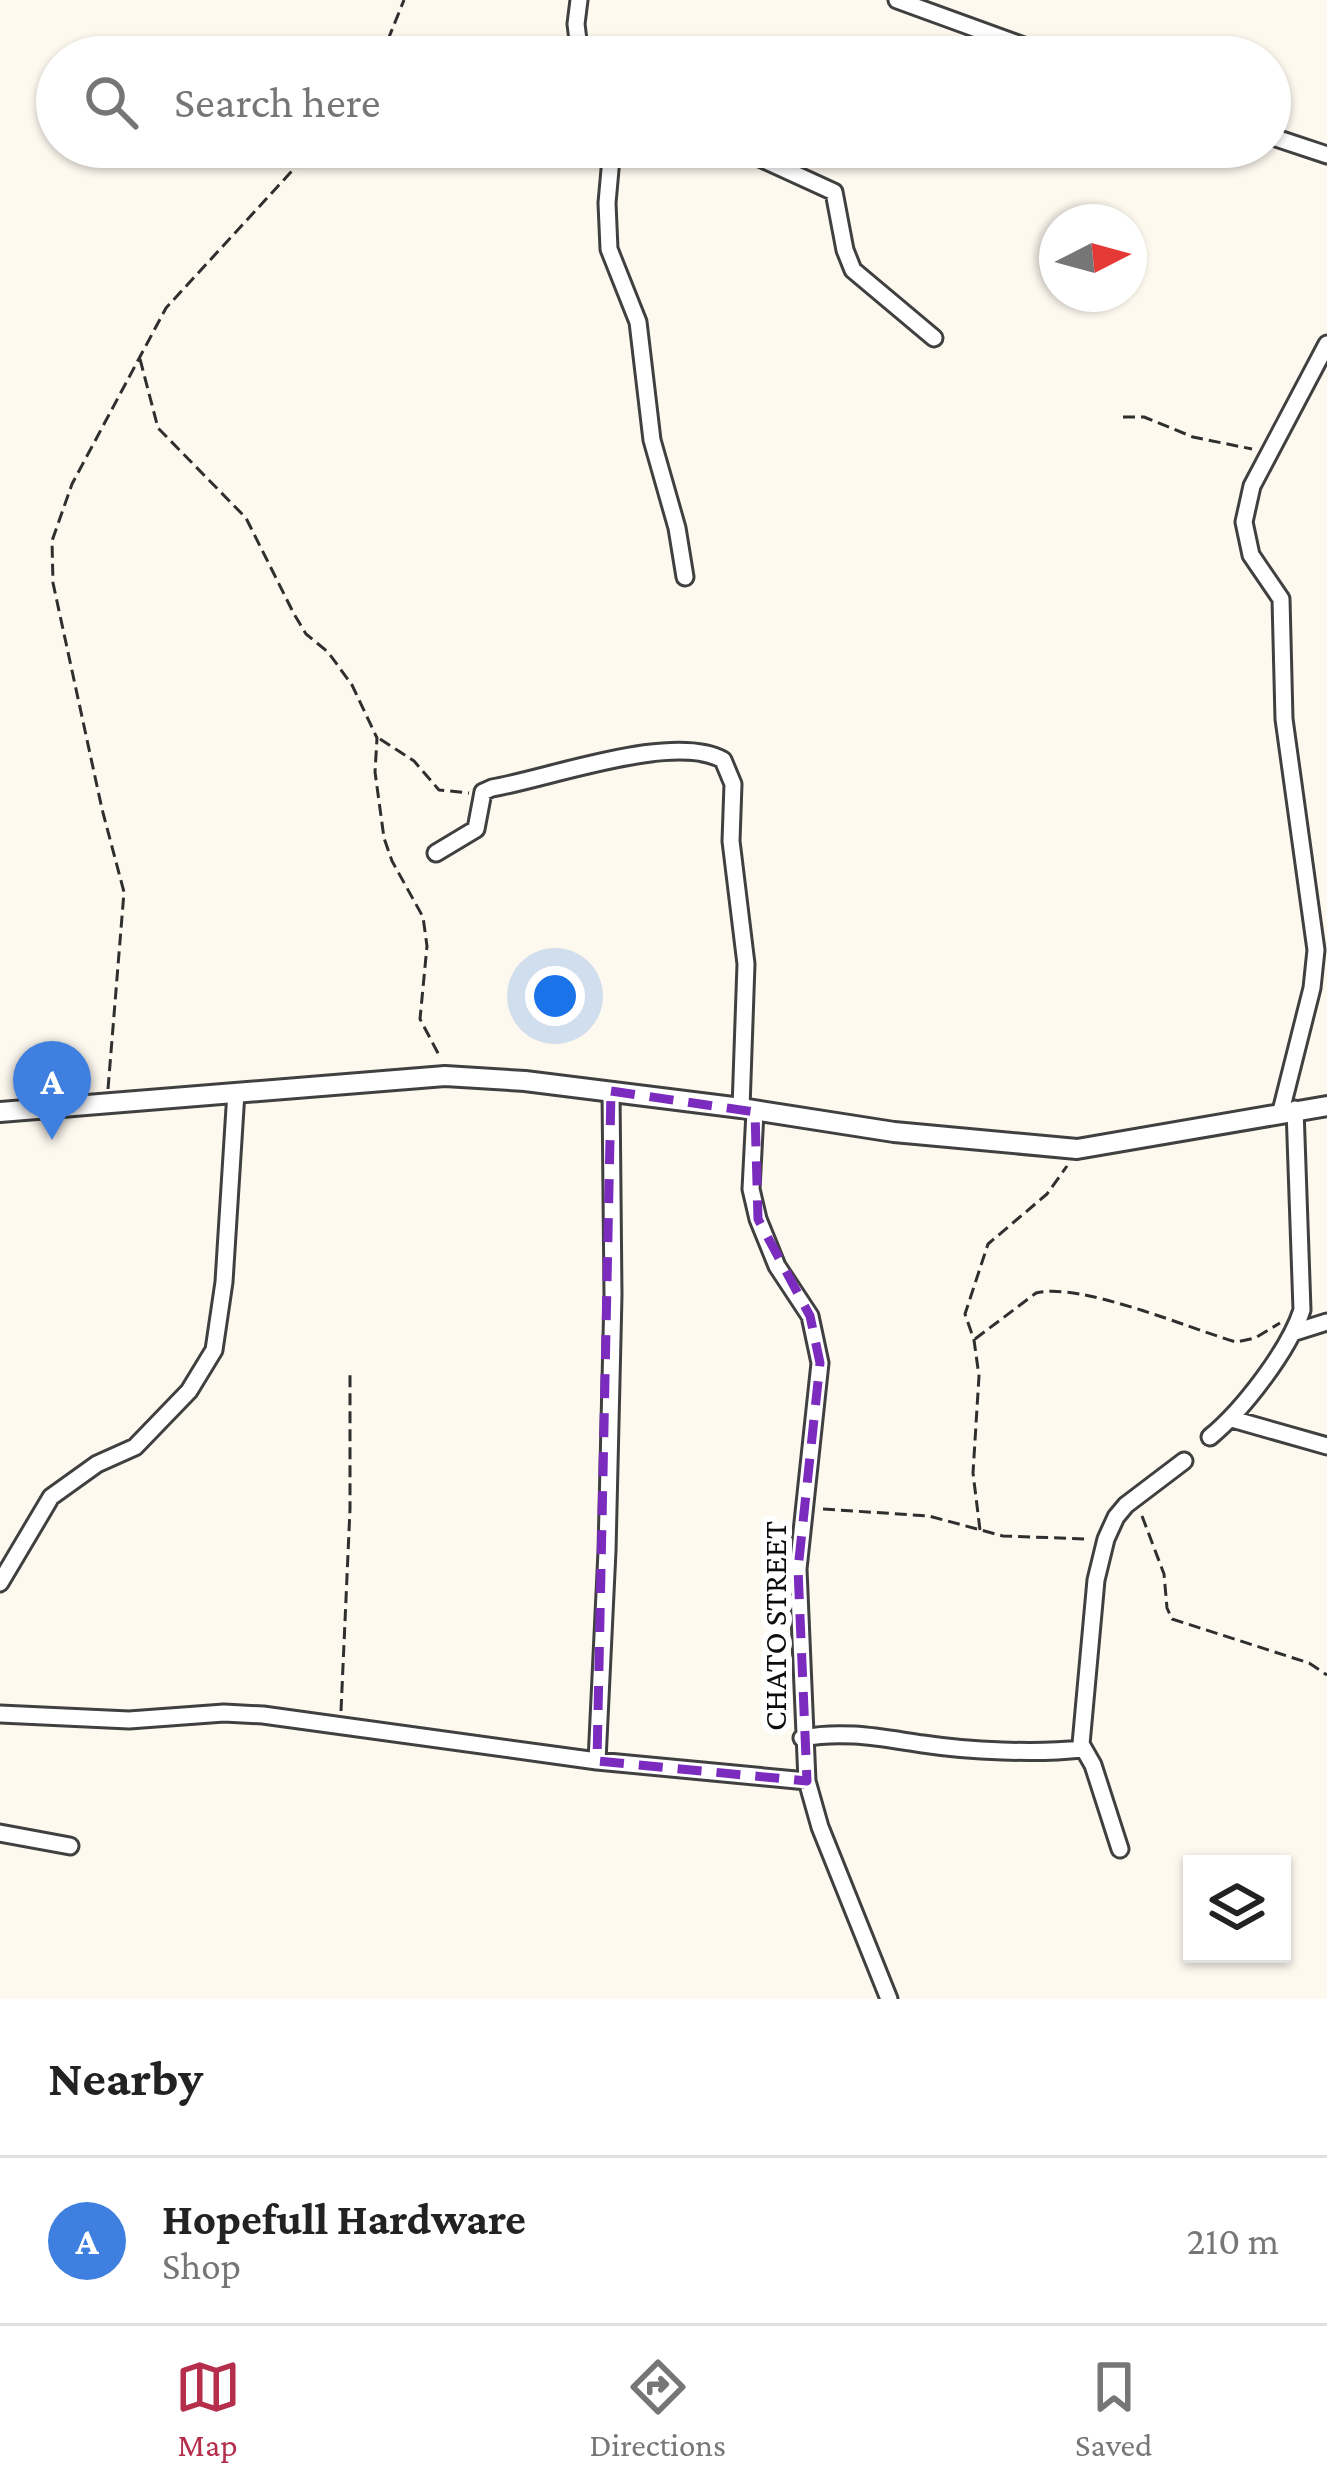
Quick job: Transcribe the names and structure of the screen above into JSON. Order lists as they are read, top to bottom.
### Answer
{
  "streets": {
    "street": ["CHATO STREET"]
  },
  "north": "right",
  "page": {
    "search": "Search here",
    "pins": "A",
    "heading": "Nearby",
    "list": [
      {
        "mark": "A",
        "name": "Hopefull Hardware",
        "note": "Shop",
        "value": "210 m"
      }
    ],
    "nav": ["Map", "Directions", "Saved"]
  }
}
